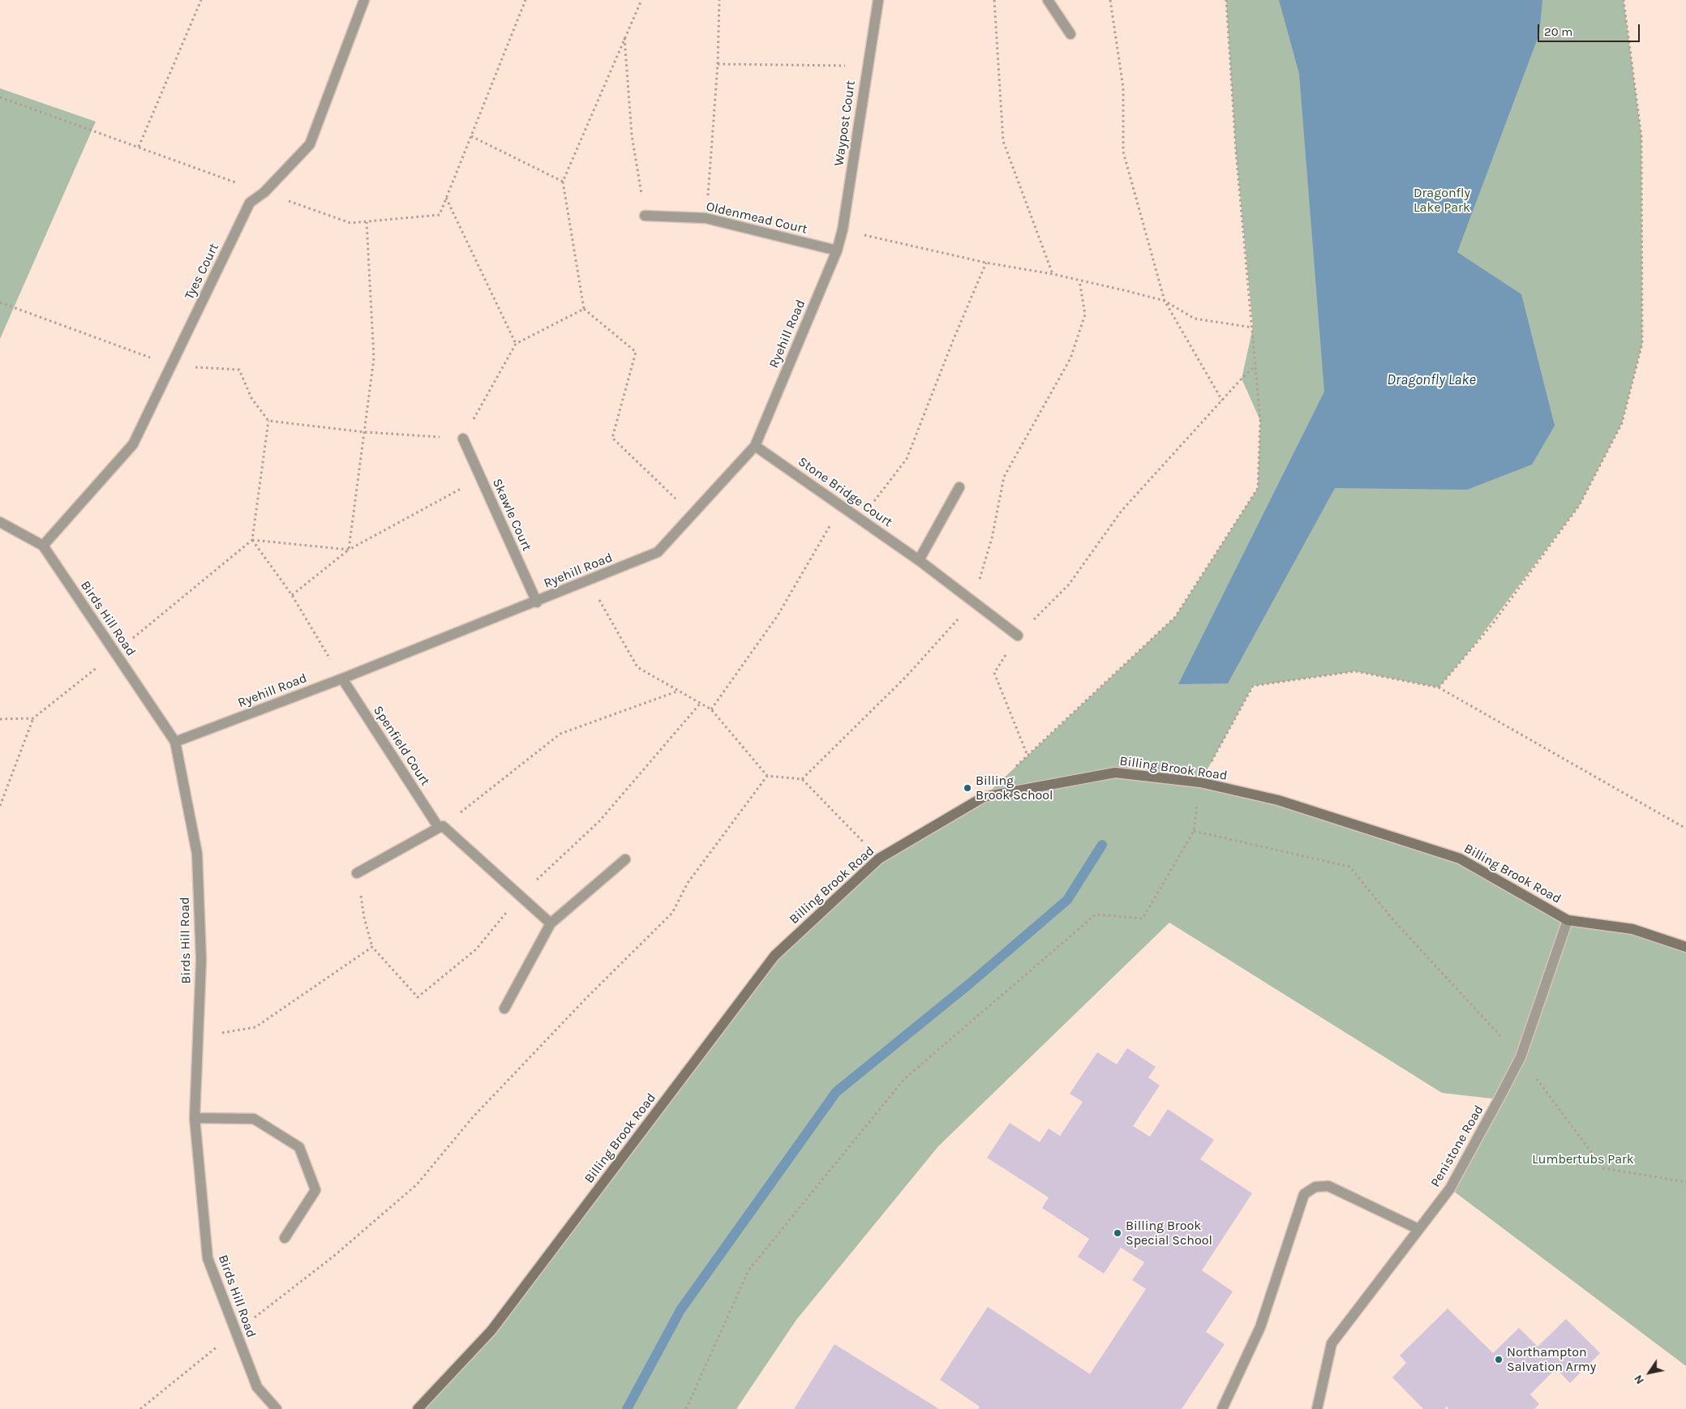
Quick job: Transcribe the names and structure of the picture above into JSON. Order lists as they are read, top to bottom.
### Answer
{
  "streets": {
    "street": [
      "Waypost Court",
      "Oldenmead Court",
      "Tyes Court",
      "Ryehill Road",
      "Stone Bridge Court",
      "Skawle Court",
      "Birds Hill Road",
      "Spenfield Court",
      "Billing Brook Road",
      "Penistone Road"
    ]
  },
  "crossings": [
    ["Waypost Court", "Oldenmead Court"],
    ["Waypost Court", "Ryehill Road"],
    ["Oldenmead Court", "Ryehill Road"],
    ["Tyes Court", "Birds Hill Road"],
    ["Ryehill Road", "Stone Bridge Court"],
    ["Ryehill Road", "Skawle Court"],
    ["Ryehill Road", "Birds Hill Road"],
    ["Ryehill Road", "Spenfield Court"],
    ["Billing Brook Road", "Penistone Road"]
  ],
  "water": ["Dragonfly Lake"],
  "parks": ["Dragonfly Lake Park", "Lumbertubs Park"],
  "places": ["Billing Brook School", "Billing Brook Special School", "Northampton Salvation Army"],
  "scale_bar": "20 m",
  "north": "bottom left"
}
